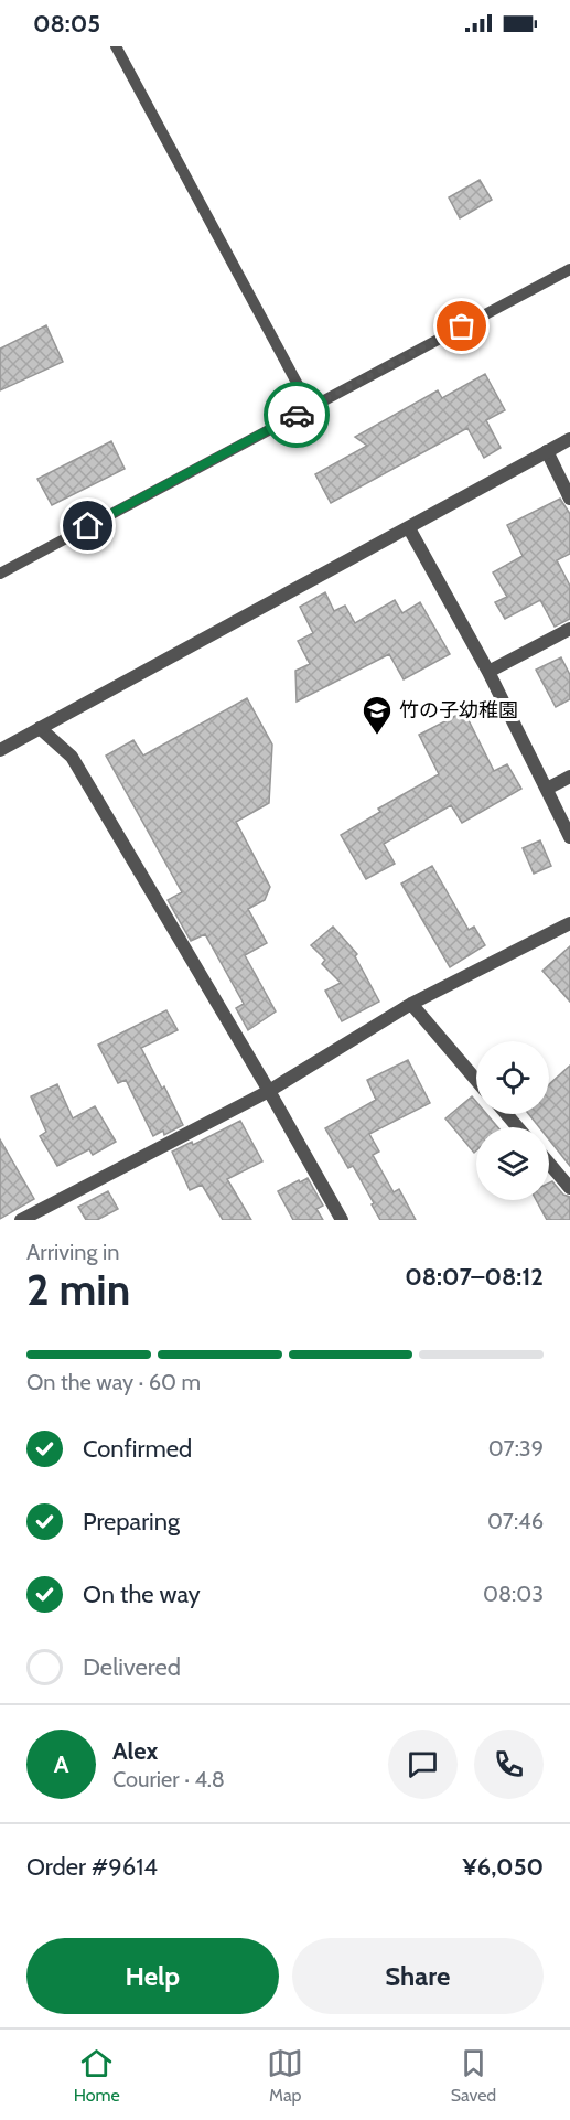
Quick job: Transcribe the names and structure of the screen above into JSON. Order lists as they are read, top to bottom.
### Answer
{
  "places": {
    "school or university": ["竹の子幼稚園"]
  },
  "page": {
    "status": "08:05",
    "heading": ["2 min", "Arriving in", "08:07–08:12"],
    "panel": [
      "Alex",
      "Courier · 4.8",
      "Order #9614",
      "¥6,050"
    ],
    "bar": "On the way · 60 m",
    "list": [
      ["Confirmed", "07:39"],
      ["Preparing", "07:46"],
      ["On the way", "08:03"],
      "Delivered"
    ],
    "round": "A",
    "buttons": ["Help", "Share"],
    "tabs": ["Home", "Map", "Saved"]
  }
}
